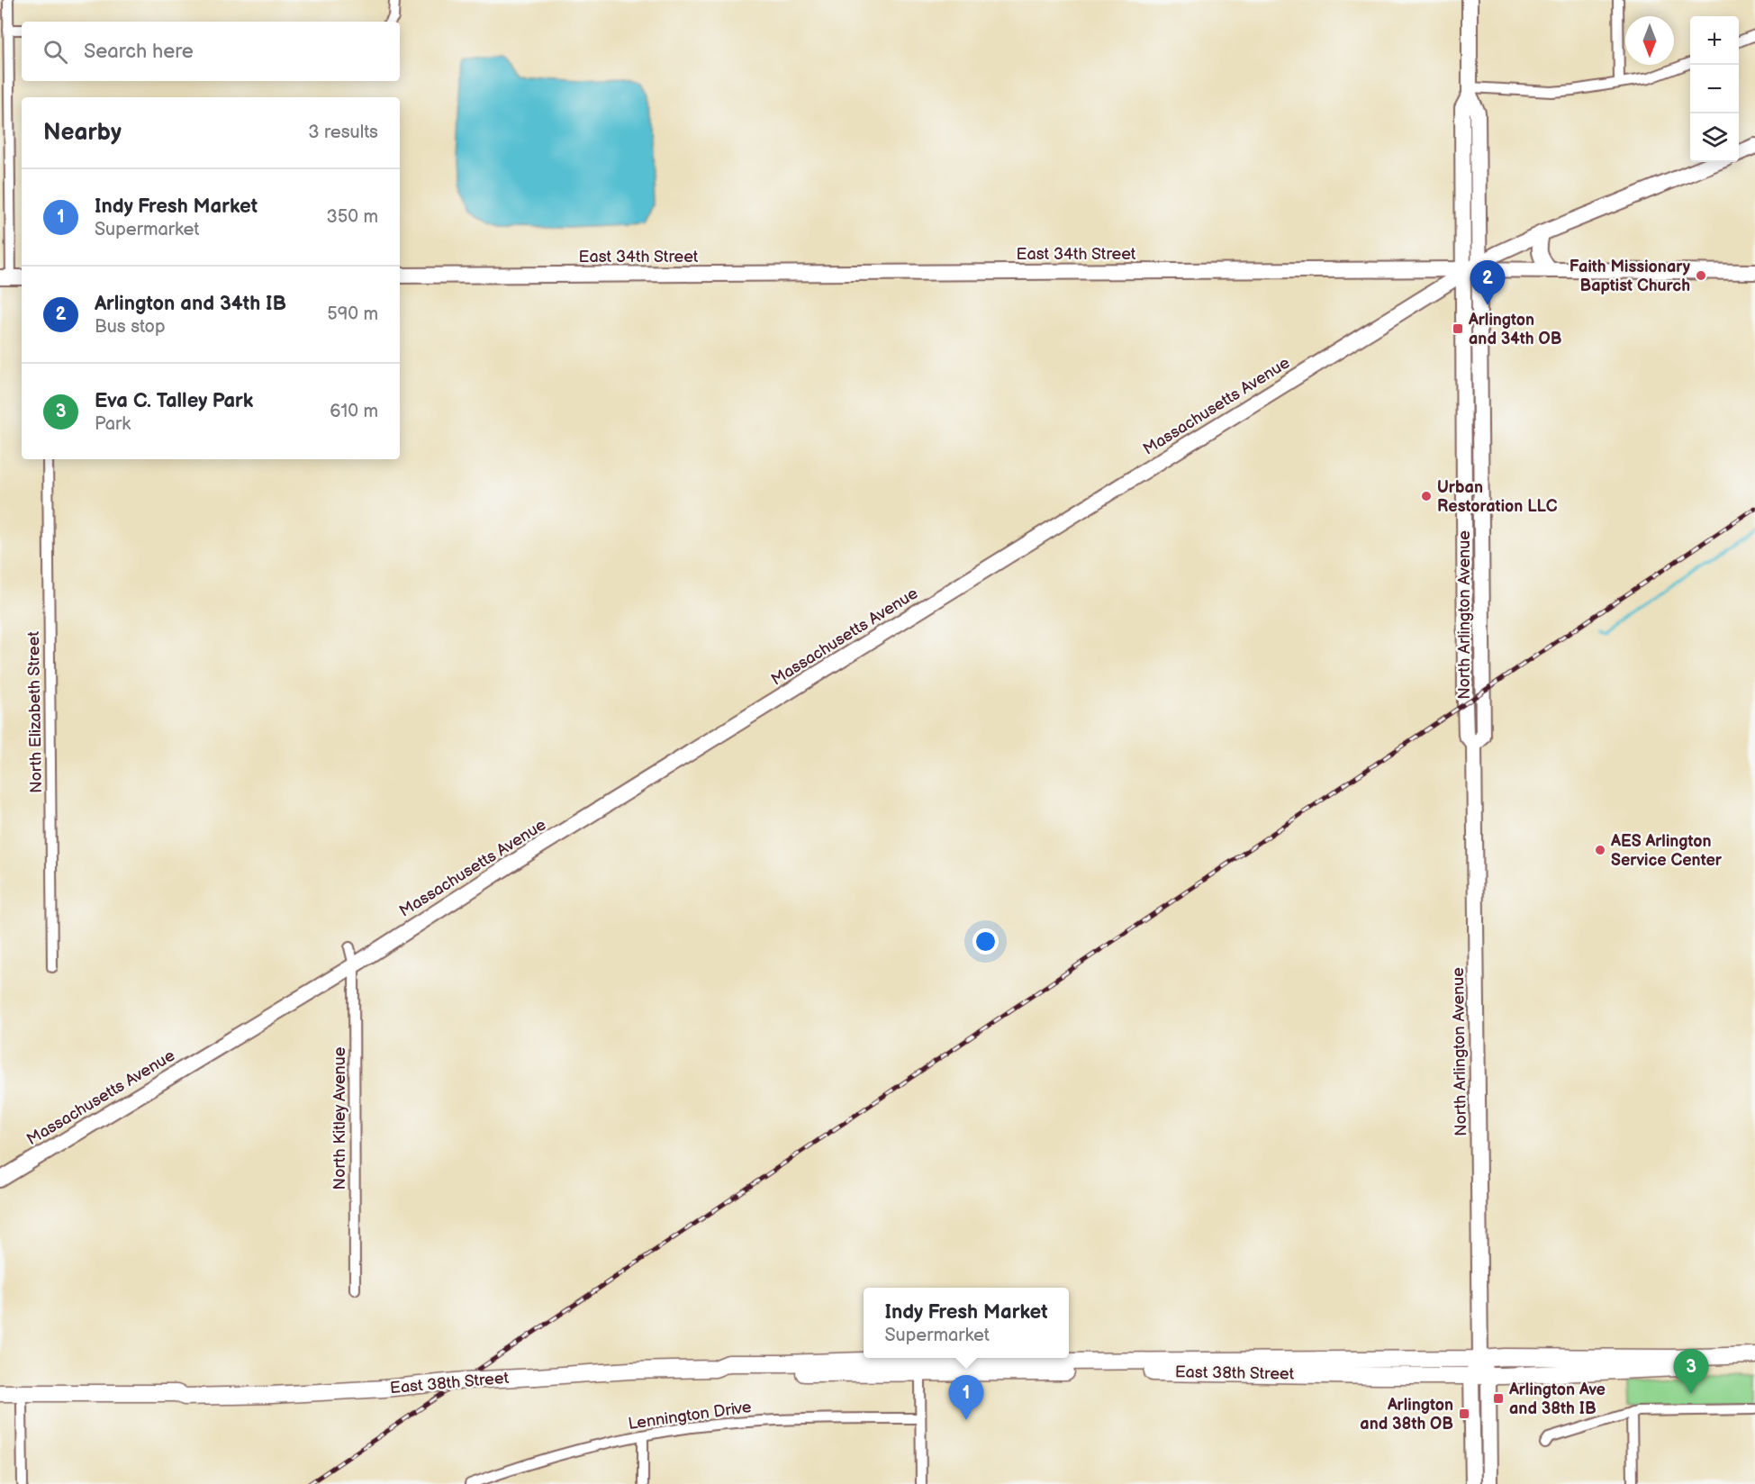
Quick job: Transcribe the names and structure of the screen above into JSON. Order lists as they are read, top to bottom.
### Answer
{
  "streets": {
    "main road": [
      "East 34th Street",
      "Massachusetts Avenue",
      "North Arlington Avenue",
      "East 38th Street"
    ],
    "street": ["North Elizabeth Street", "North Kitley Avenue", "Lennington Drive"]
  },
  "crossings": [
    ["East 34th Street", "Massachusetts Avenue"],
    ["East 34th Street", "North Arlington Avenue"],
    ["Massachusetts Avenue", "North Arlington Avenue"],
    ["Massachusetts Avenue", "North Kitley Avenue"],
    ["North Arlington Avenue", "East 38th Street"]
  ],
  "places": {
    "other": ["Faith Missionary Baptist Church", "Urban Restoration LLC", "AES Arlington Service Center"],
    "transit": ["Arlington and 34th OB", "Arlington Ave and 38th IB", "Arlington and 38th OB"]
  },
  "north": "bottom",
  "page": {
    "map_buttons": ["+", "−"],
    "search": "Search here",
    "heading": ["Nearby", "3 results"],
    "list": [
      {
        "mark": "1",
        "name": "Indy Fresh Market",
        "note": "Supermarket",
        "value": "350 m"
      },
      {
        "mark": "2",
        "name": "Arlington and 34th IB",
        "note": "Bus stop",
        "value": "590 m"
      },
      {
        "mark": "3",
        "name": "Eva C. Talley Park",
        "note": "Park",
        "value": "610 m"
      }
    ],
    "pins": ["2", "3", "1"],
    "popup": ["Indy Fresh Market", "Supermarket"]
  }
}
